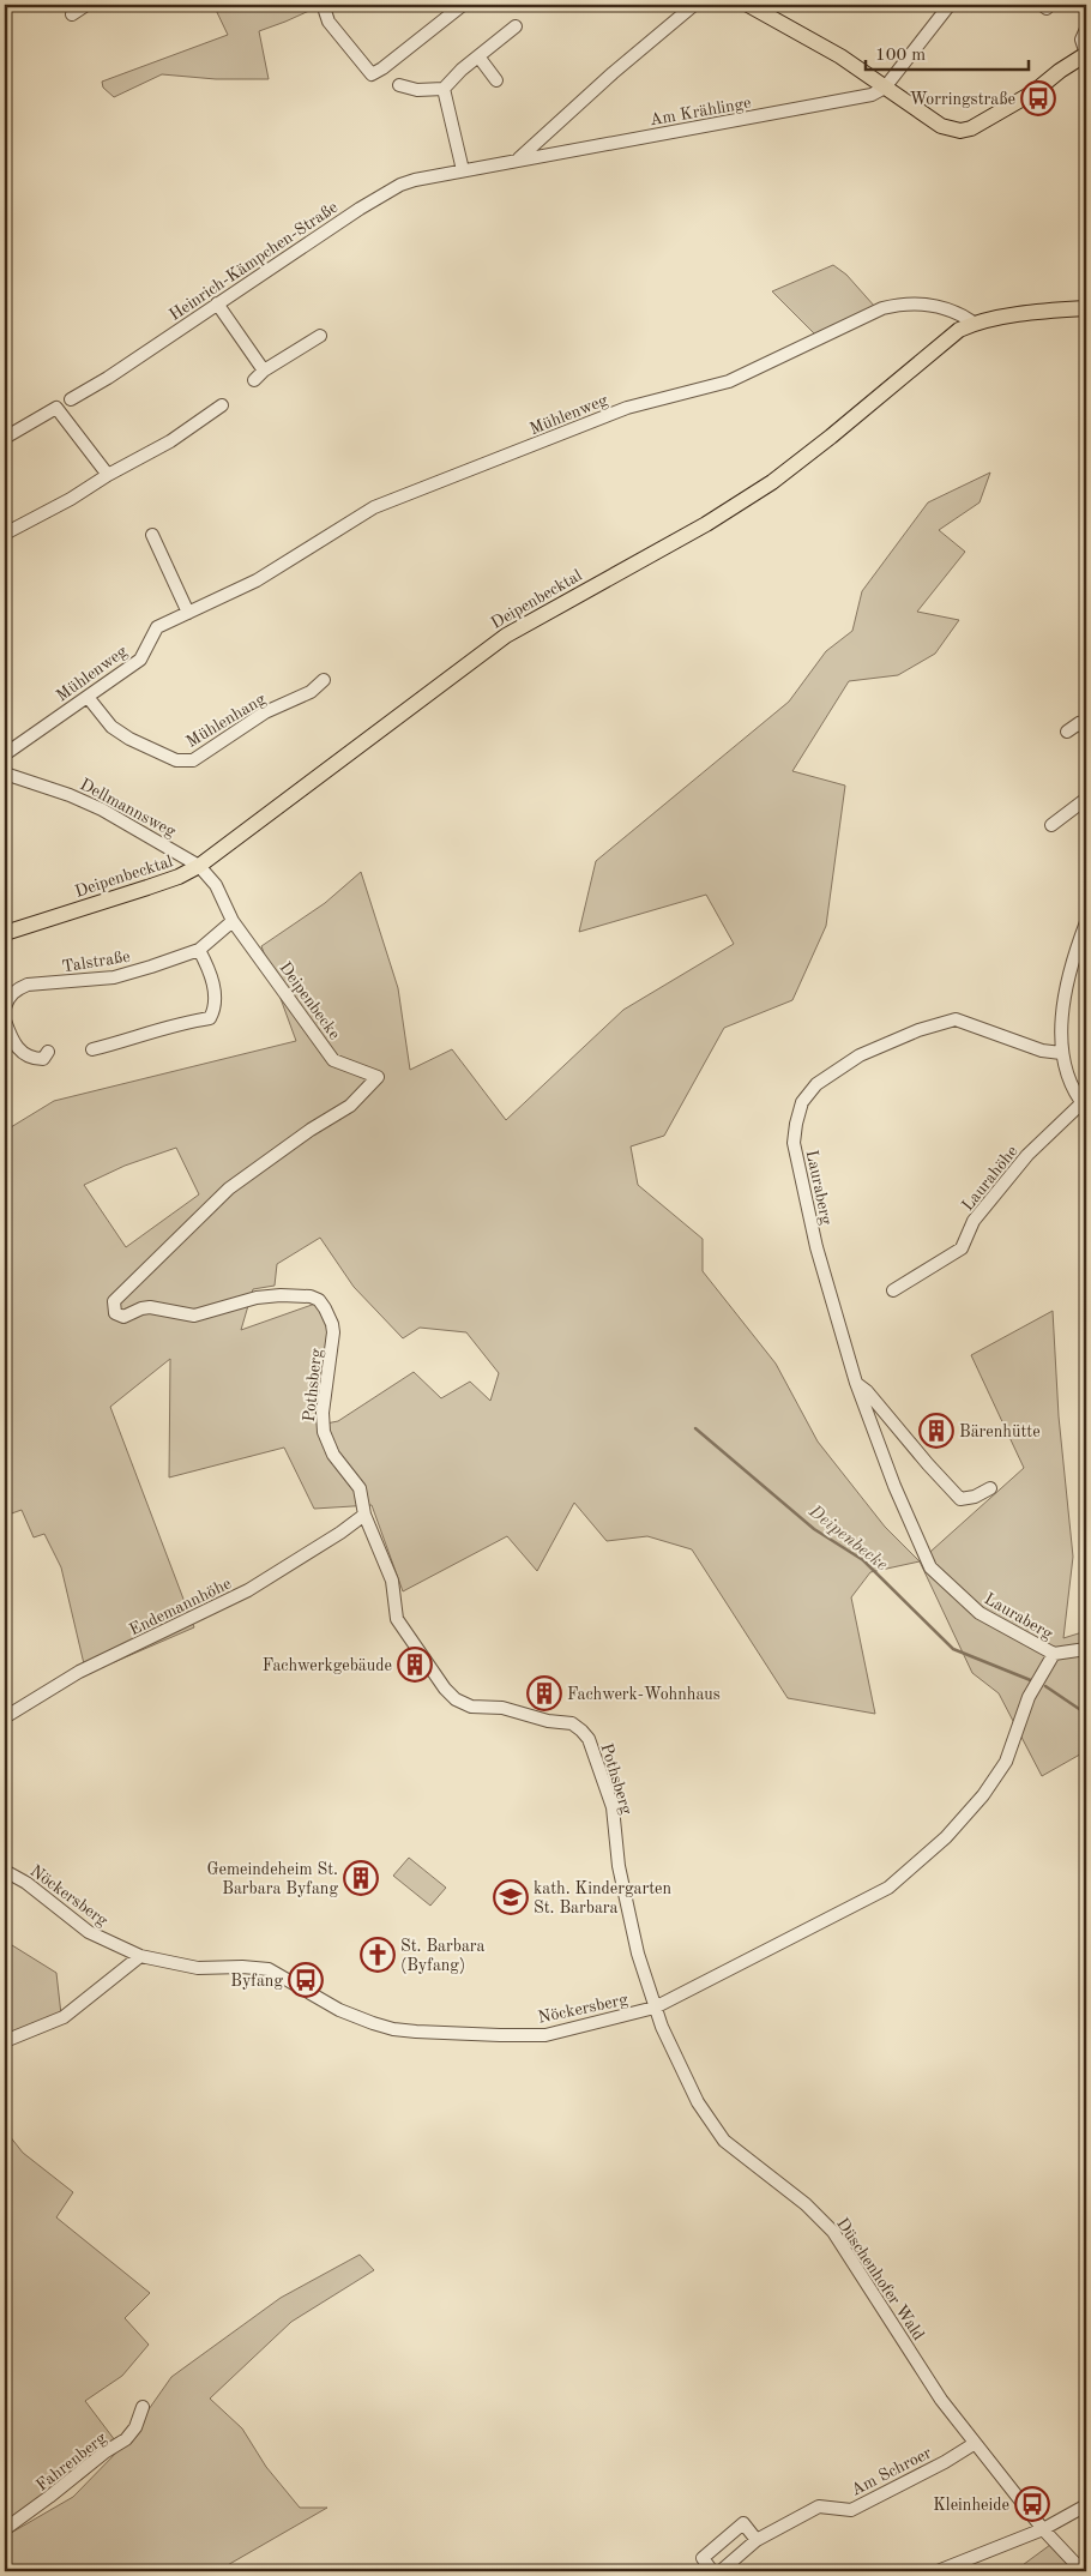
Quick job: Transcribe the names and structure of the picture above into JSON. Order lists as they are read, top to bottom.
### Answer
{
  "streets": {
    "main road": ["Deipenbecktal"],
    "street": [
      "Am Krählinge",
      "Heinrich-Kämpchen-Straße",
      "Mühlenweg",
      "Mühlenhang",
      "Dellmannsweg",
      "Talstraße",
      "Deipenbecke",
      "Laurahöhe",
      "Lauraberg",
      "Pothsberg",
      "Endemannhöhe",
      "Nöckersberg",
      "Düschenhofer Wald",
      "Fahrenberg",
      "Am Schroer"
    ]
  },
  "crossings": [
    ["Am Krählinge", "Heinrich-Kämpchen-Straße"],
    ["Mühlenweg", "Deipenbecktal"],
    ["Mühlenweg", "Mühlenhang"],
    ["Deipenbecktal", "Dellmannsweg"],
    ["Talstraße", "Deipenbecke"],
    ["Deipenbecke", "Pothsberg"],
    ["Lauraberg", "Nöckersberg"],
    ["Pothsberg", "Endemannhöhe"],
    ["Pothsberg", "Nöckersberg"],
    ["Pothsberg", "Düschenhofer Wald"],
    ["Nöckersberg", "Düschenhofer Wald"],
    ["Düschenhofer Wald", "Am Schroer"]
  ],
  "water": ["Deipenbecke"],
  "places": {
    "bus stop": ["Worringstraße", "Byfang", "Kleinheide"],
    "building": [
      "Bärenhütte",
      "Fachwerkgebäude",
      "Fachwerk-Wohnhaus",
      "Gemeindeheim St. Barbara Byfang"
    ],
    "school or university": ["kath. Kindergarten St. Barbara"],
    "church": ["St. Barbara (Byfang)"]
  },
  "scale_bar": "100 m"
}
